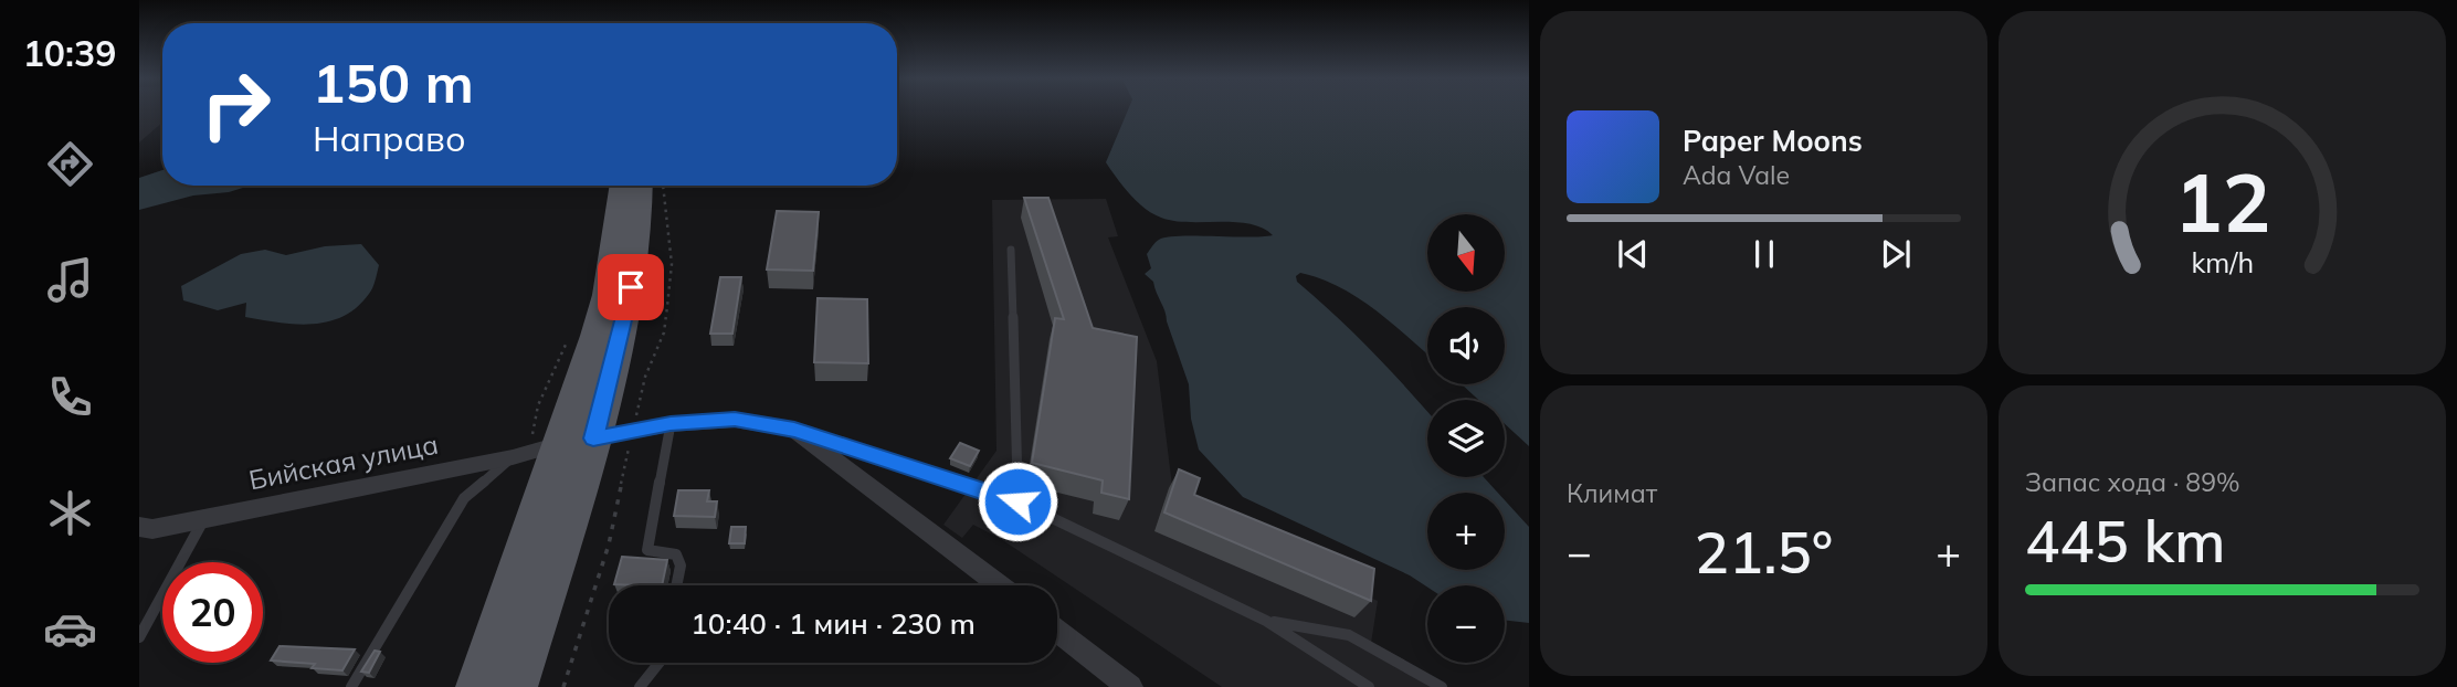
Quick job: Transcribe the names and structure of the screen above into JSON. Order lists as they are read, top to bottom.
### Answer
{
  "streets": {
    "street": ["Бийская улица"]
  },
  "north": "bottom",
  "page": {
    "tabs": "10:39",
    "turn": ["150 m", "Направо"],
    "song": ["Paper Moons", "Ada Vale"],
    "map_buttons": ["+", "−"],
    "tile": [
      "Климат",
      ["Запас хода · 89%", "445 km"]
    ],
    "heat": ["−", "21.5°", "+"],
    "limit": "20",
    "trip": "10:40 · 1 мин · 230 m",
    "gauge": ["12", "km/h"]
  }
}
